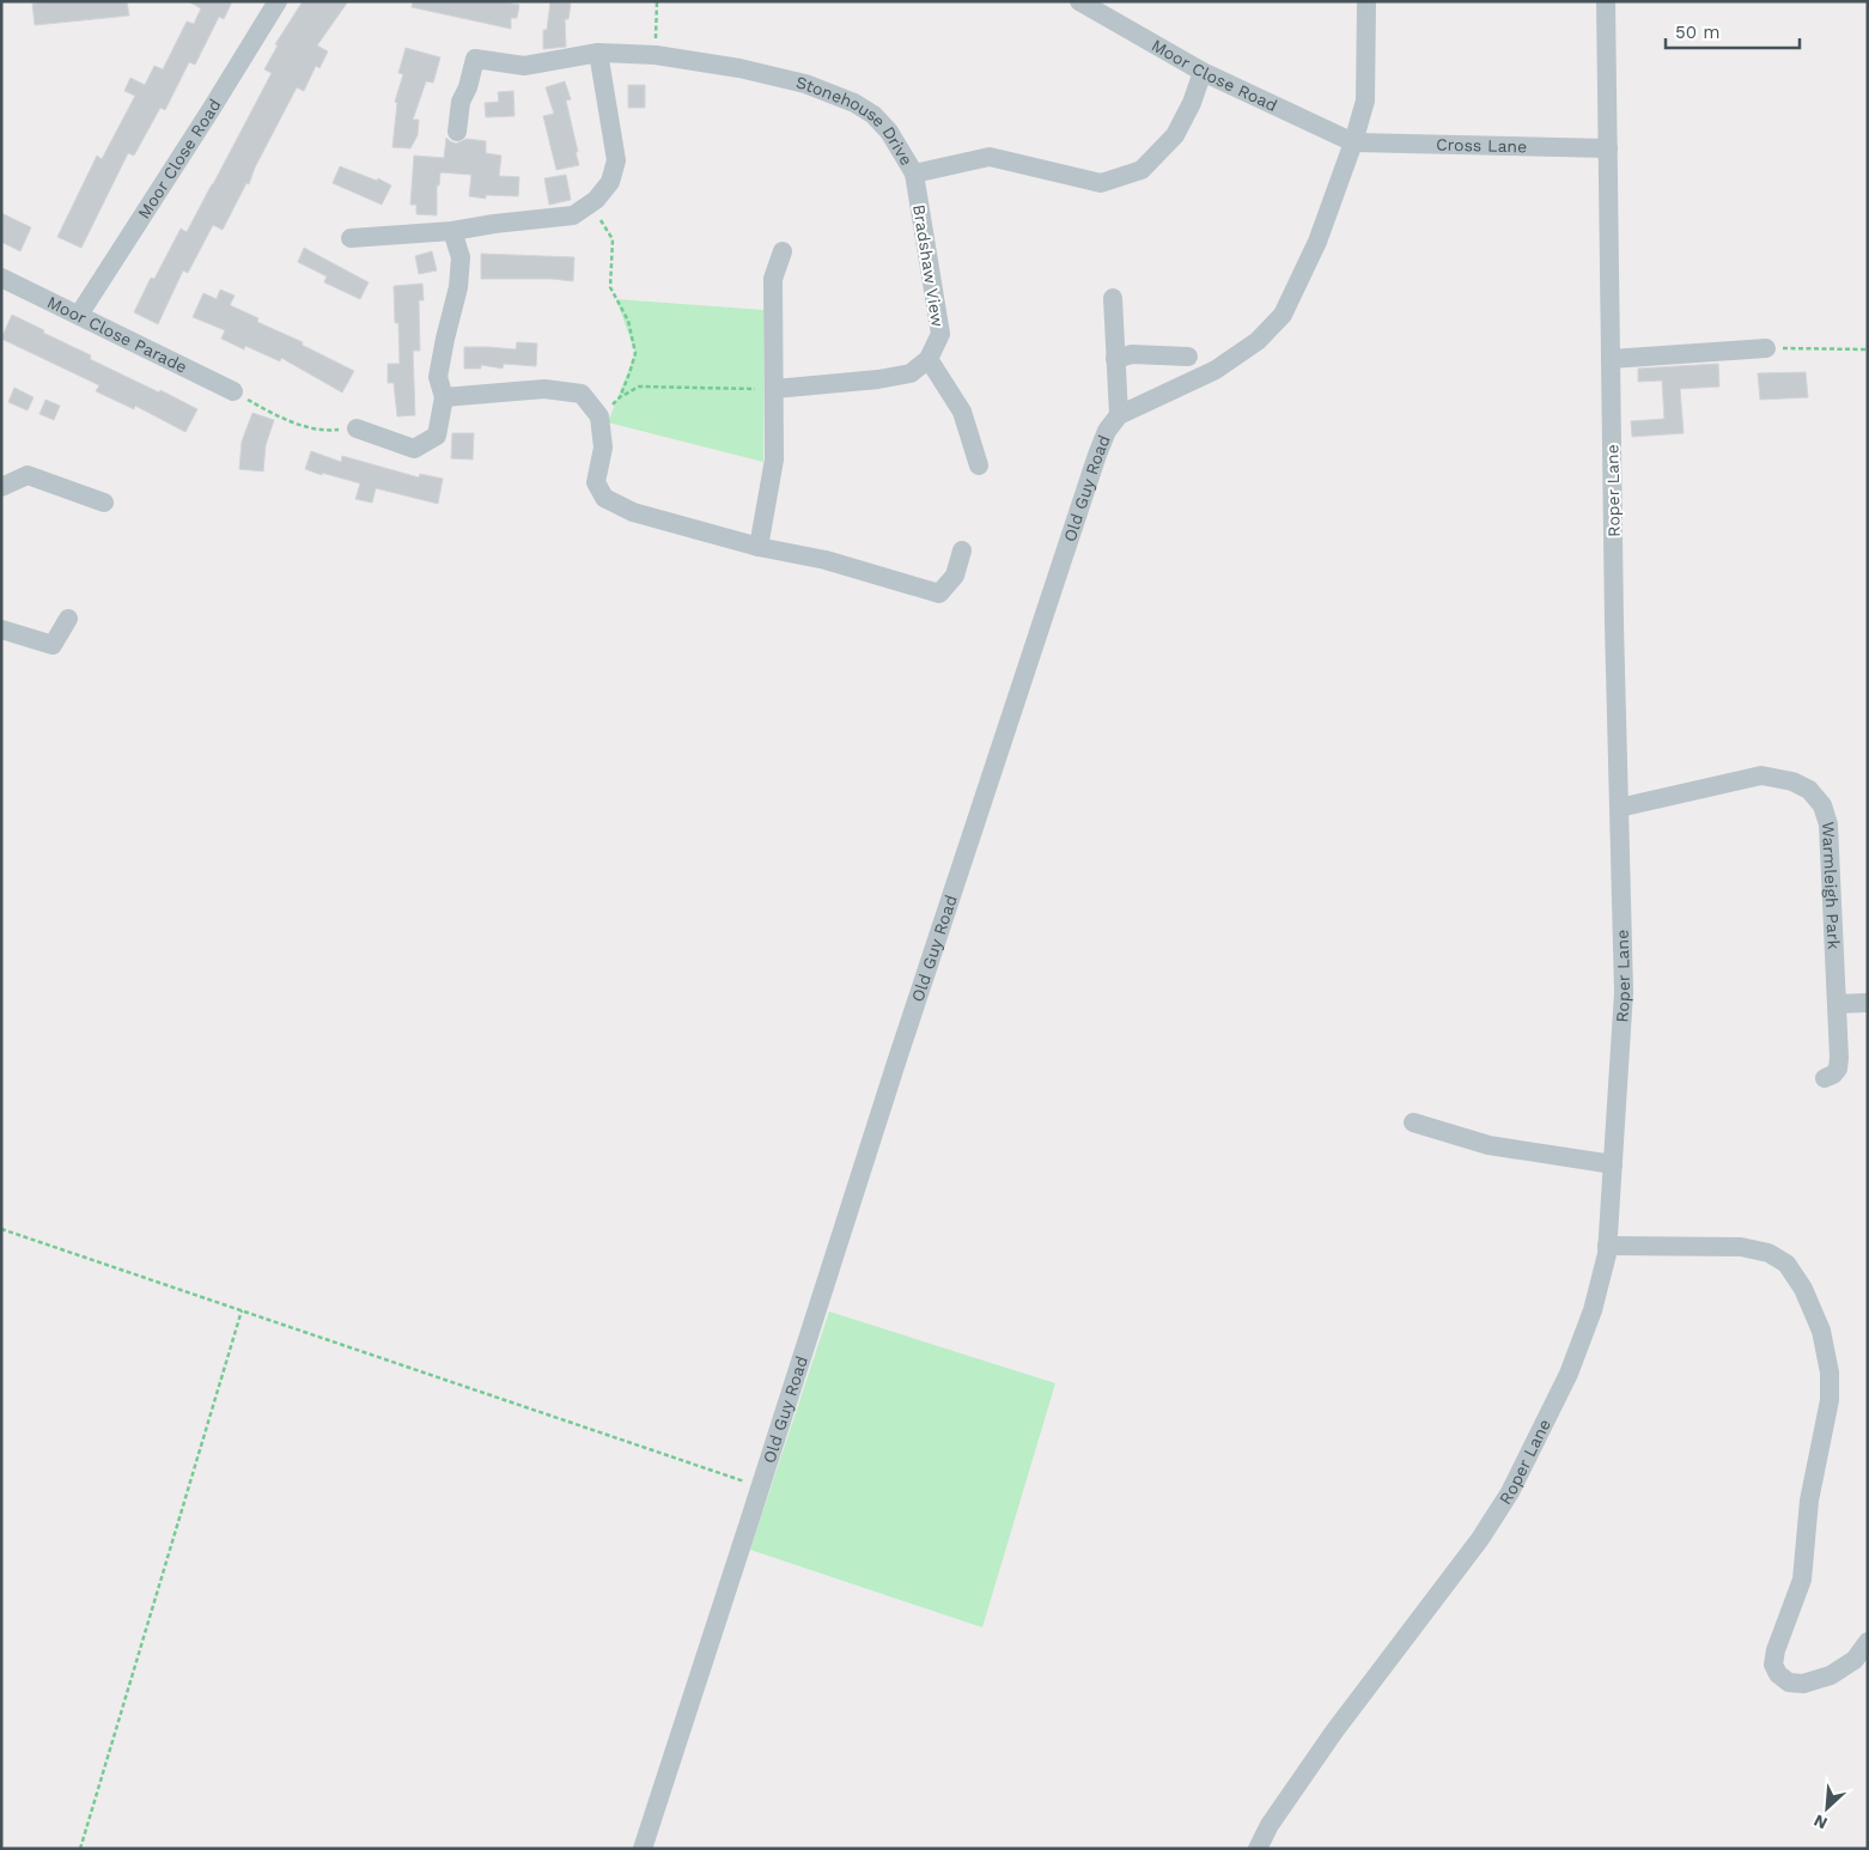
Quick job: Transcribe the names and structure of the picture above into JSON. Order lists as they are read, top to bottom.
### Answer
{
  "streets": {
    "street": [
      "Moor Close Road",
      "Stonehouse Drive",
      "Cross Lane",
      "Bradshaw View",
      "Moor Close Parade",
      "Old Guy Road",
      "Roper Lane",
      "Warmleigh Park"
    ]
  },
  "crossings": [
    ["Moor Close Road", "Stonehouse Drive"],
    ["Moor Close Road", "Cross Lane"],
    ["Moor Close Road", "Moor Close Parade"],
    ["Moor Close Road", "Old Guy Road"],
    ["Stonehouse Drive", "Bradshaw View"],
    ["Cross Lane", "Old Guy Road"],
    ["Cross Lane", "Roper Lane"],
    ["Roper Lane", "Warmleigh Park"]
  ],
  "scale_bar": "50 m",
  "north": "bottom left"
}
